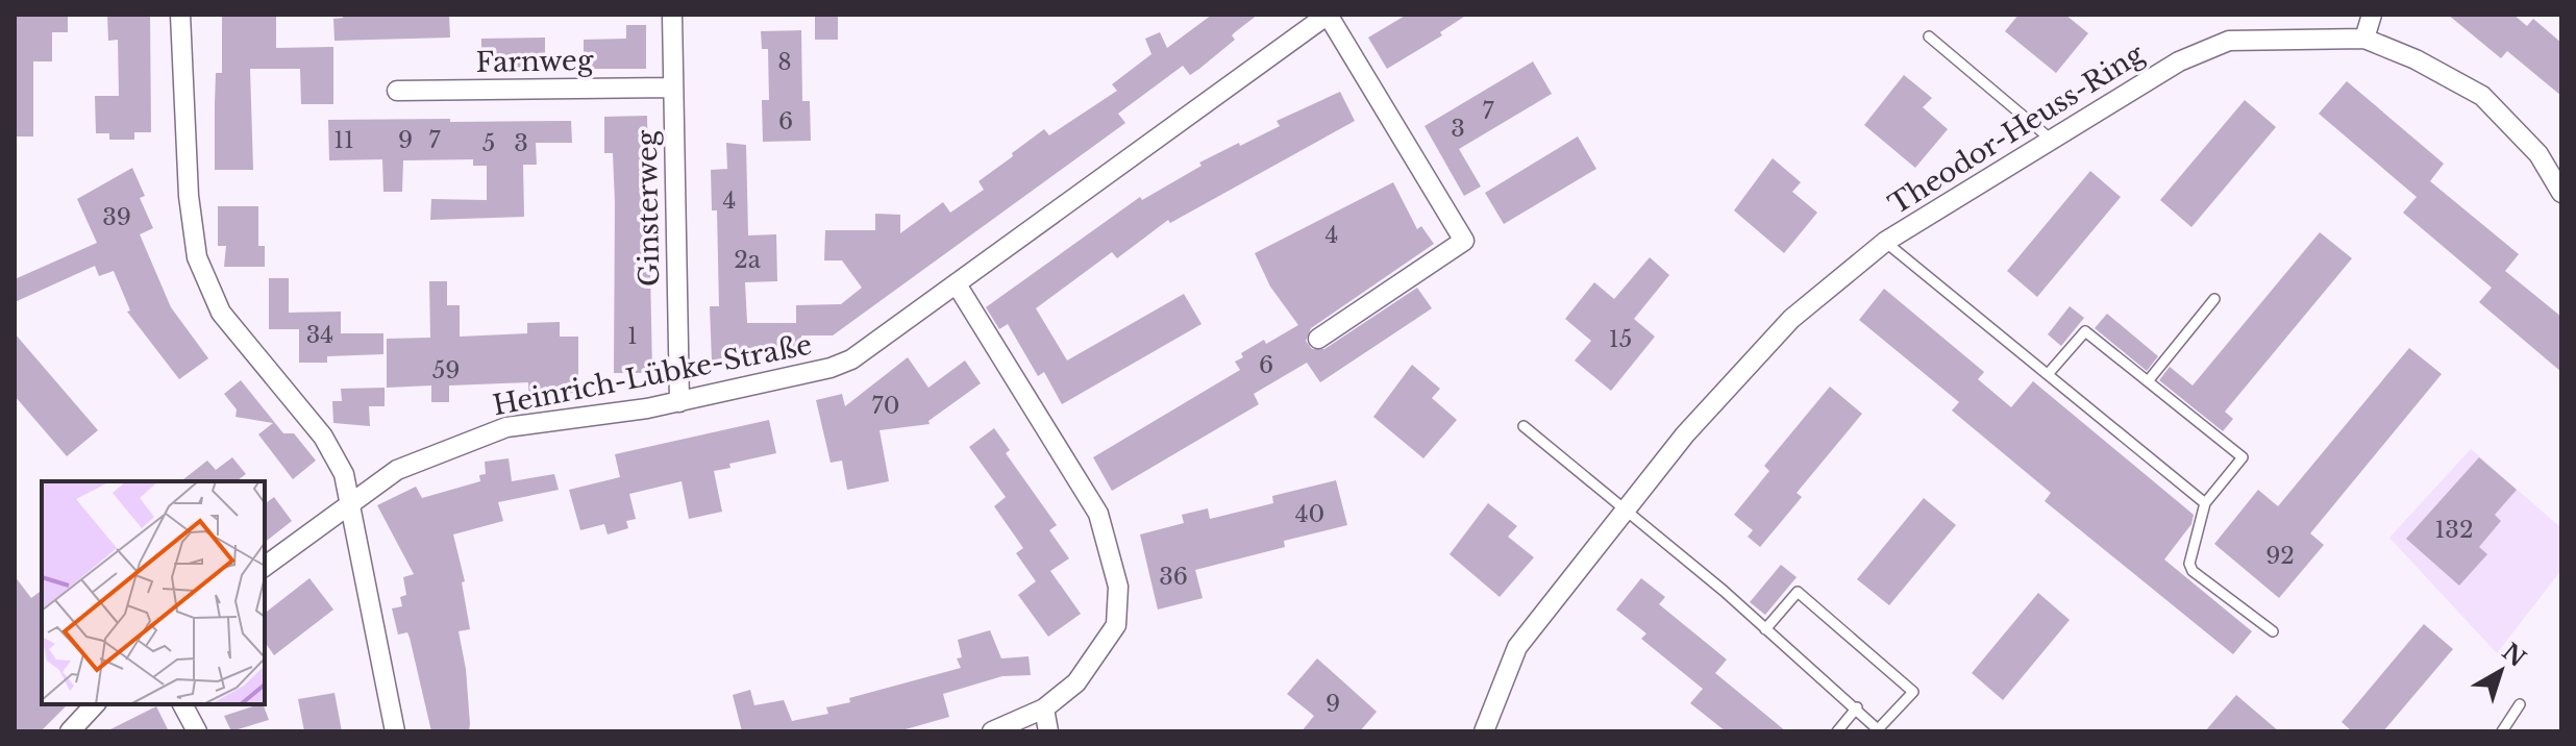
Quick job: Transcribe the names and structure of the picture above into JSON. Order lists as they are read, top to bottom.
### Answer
{
  "streets": {
    "street": [
      "Farnweg",
      "Theodor-Heuss-Ring",
      "Ginsterweg",
      "Heinrich-Lübke-Straße"
    ]
  },
  "crossings": [
    ["Farnweg", "Ginsterweg"],
    ["Ginsterweg", "Heinrich-Lübke-Straße"]
  ],
  "house_numbers": [
    "8",
    "7",
    "6",
    "3",
    "11",
    "9",
    "7",
    "5",
    "3",
    "4",
    "39",
    "4",
    "2a",
    "34",
    "1",
    "15",
    "6",
    "59",
    "70",
    "40",
    "132",
    "92",
    "36",
    "9"
  ],
  "north": "top right"
}
